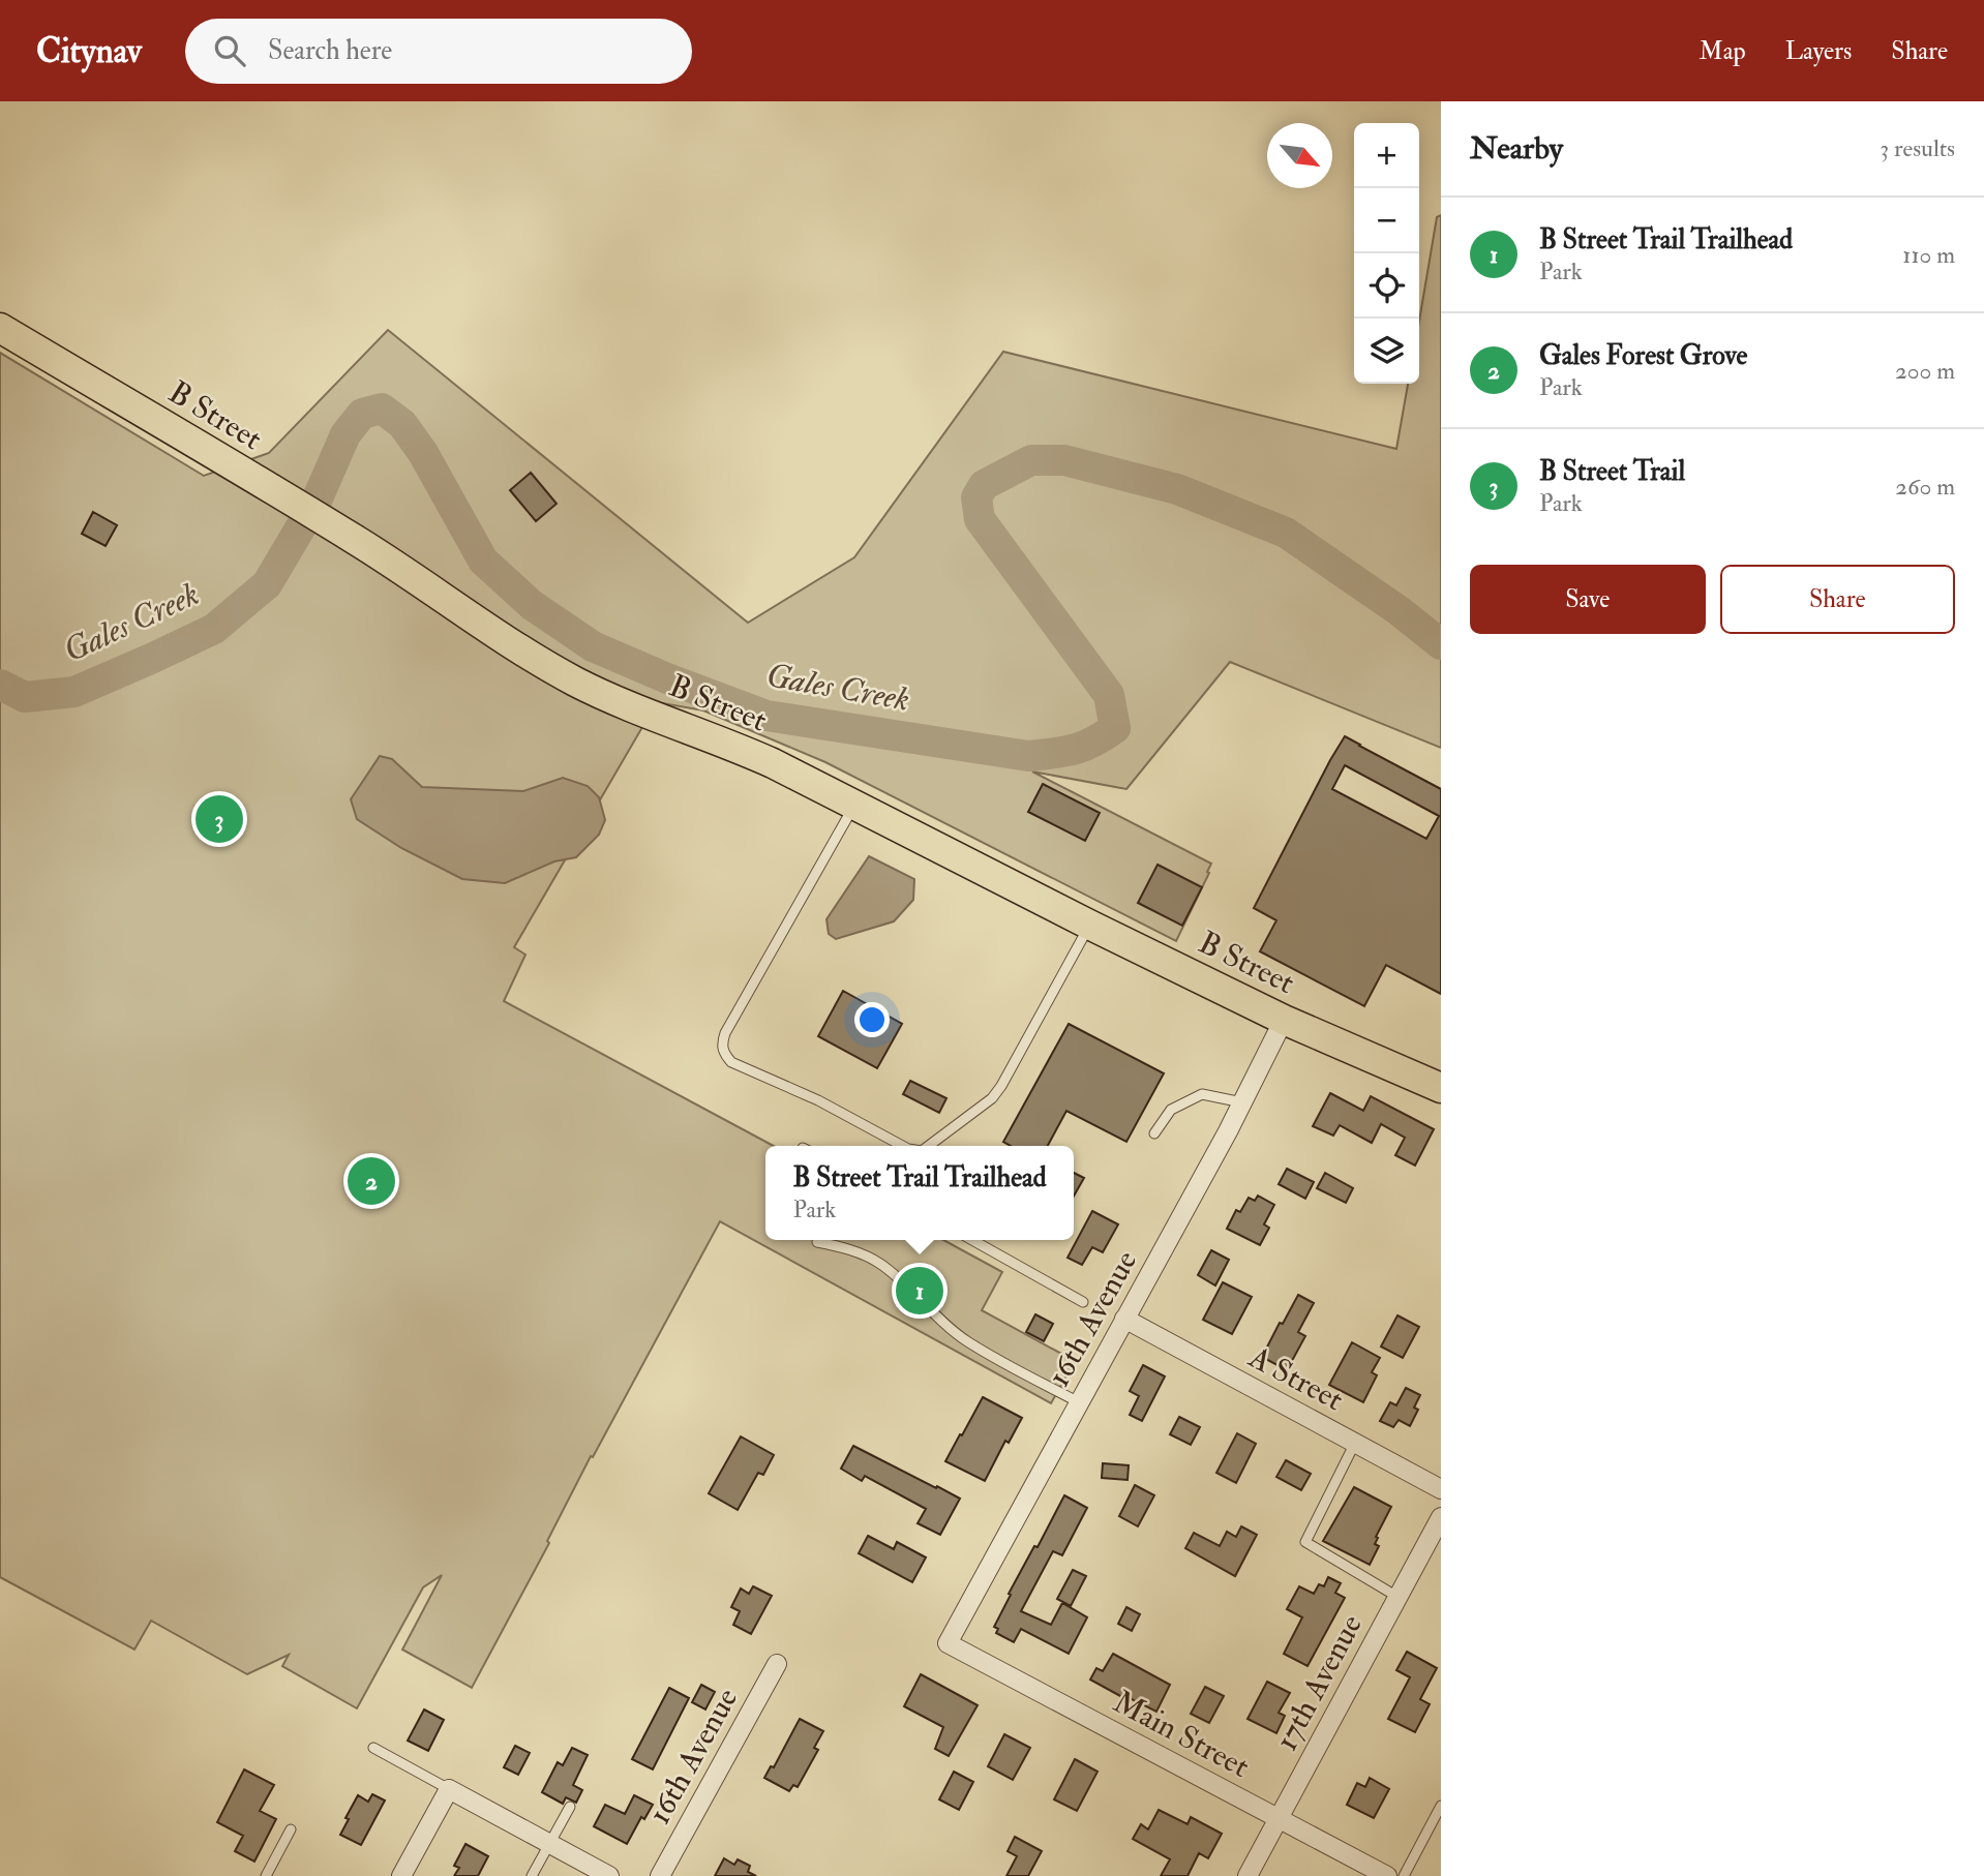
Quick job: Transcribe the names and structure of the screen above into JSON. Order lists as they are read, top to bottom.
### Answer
{
  "streets": {
    "main road": ["B Street"],
    "street": [
      "16th Avenue",
      "A Street",
      "17th Avenue",
      "Main Street"
    ]
  },
  "crossings": [
    ["B Street", "16th Avenue"],
    ["16th Avenue", "A Street"],
    ["16th Avenue", "Main Street"],
    ["17th Avenue", "Main Street"]
  ],
  "water": ["Gales Creek"],
  "north": "bottom right",
  "page": {
    "header": "Citynav",
    "search": "Search here",
    "nav": ["Map", "Layers", "Share"],
    "heading": ["Nearby", "3 results"],
    "map_buttons": ["+", "−"],
    "list": [
      {
        "mark": "1",
        "name": "B Street Trail Trailhead",
        "note": "Park",
        "value": "110 m"
      },
      {
        "mark": "2",
        "name": "Gales Forest Grove",
        "note": "Park",
        "value": "200 m"
      },
      {
        "mark": "3",
        "name": "B Street Trail",
        "note": "Park",
        "value": "260 m"
      }
    ],
    "buttons": ["Save", "Share"],
    "pins": ["3", "2", "1"],
    "popup": ["B Street Trail Trailhead", "Park"]
  }
}
